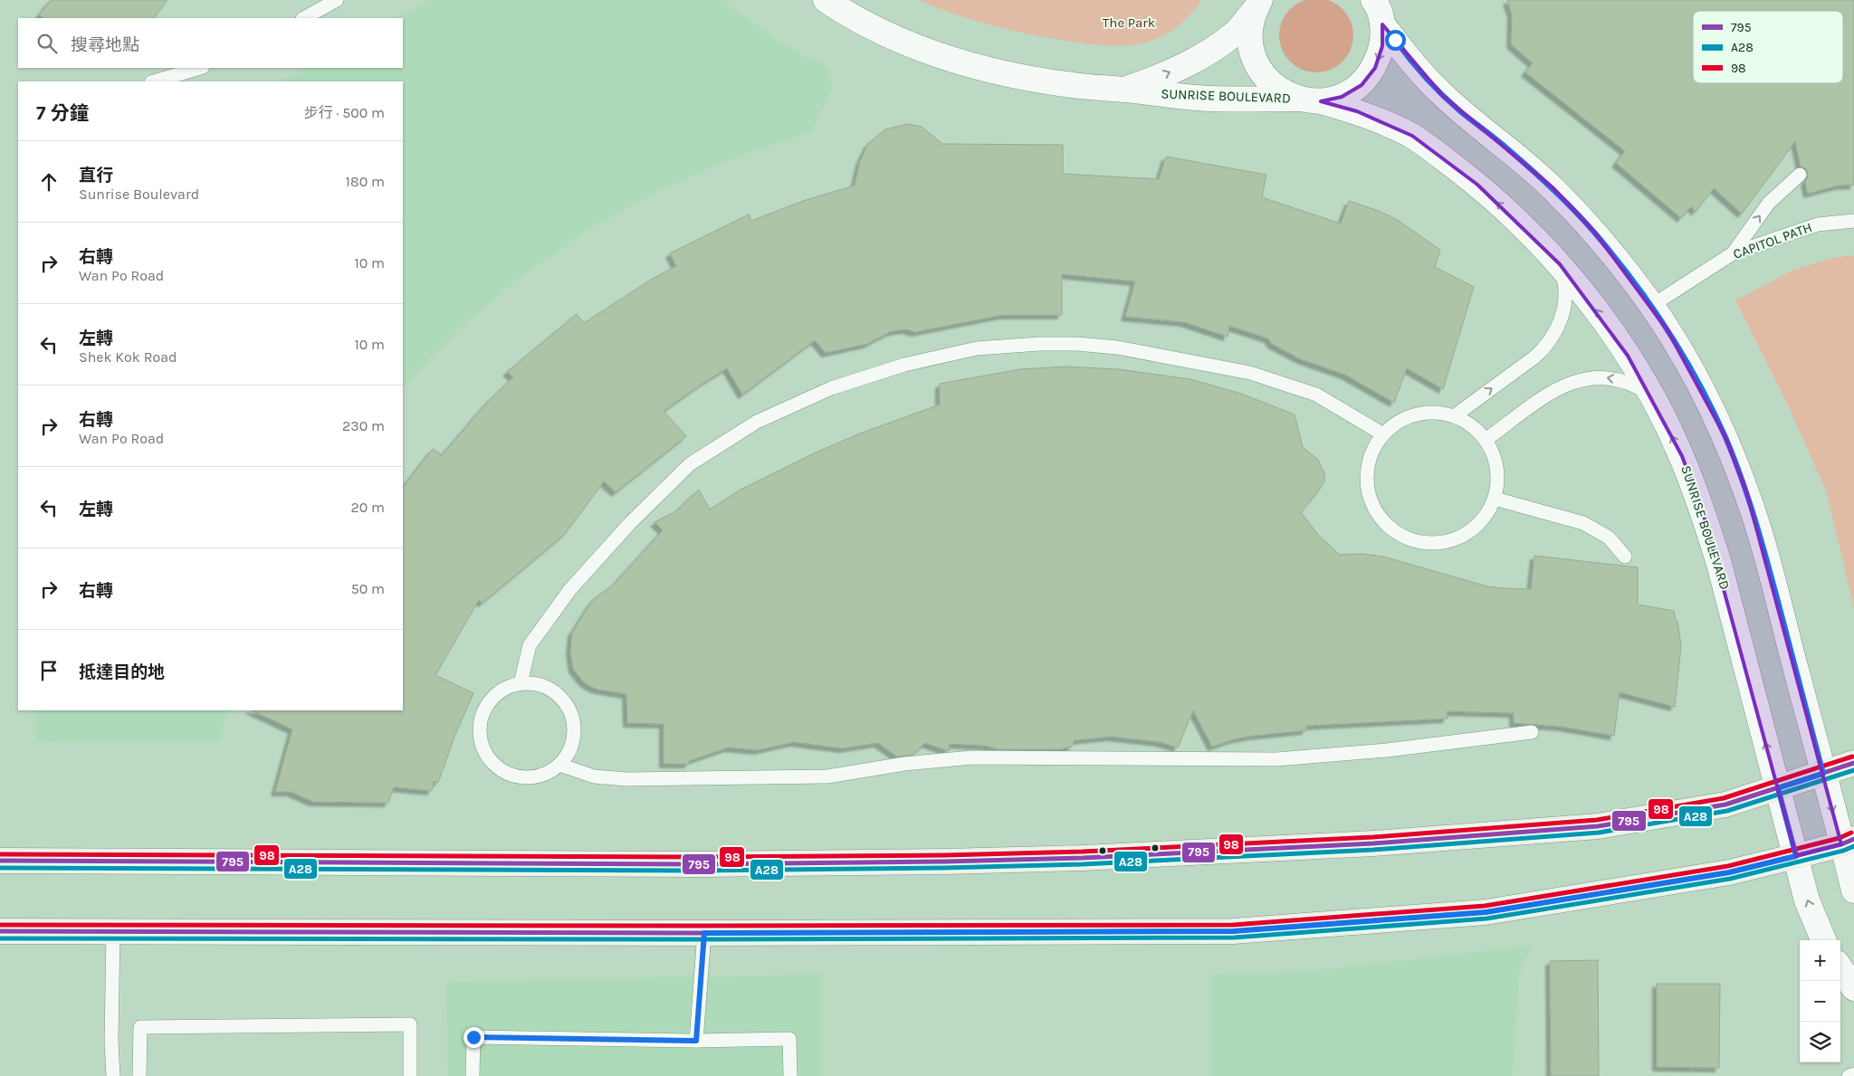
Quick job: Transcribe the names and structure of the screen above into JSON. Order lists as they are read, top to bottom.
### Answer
{
  "streets": {
    "street": ["SUNRISE BOULEVARD"],
    "lane": ["CAPITOL PATH"]
  },
  "crossings": [
    ["SUNRISE BOULEVARD", "CAPITOL PATH"]
  ],
  "parks": ["The Park"],
  "lines": ["transit line 98", "transit line 795", "transit line A28"],
  "legend": ["795", "A28", "98"],
  "page": {
    "search": "搜尋地點",
    "heading": ["7 分鐘", "步行 · 500 m"],
    "list": [
      ["直行", "Sunrise Boulevard", "180 m"],
      ["右轉", "Wan Po Road", "10 m"],
      ["左轉", "Shek Kok Road", "10 m"],
      ["右轉", "Wan Po Road", "230 m"],
      ["左轉", "20 m"],
      ["右轉", "50 m"],
      "抵達目的地"
    ],
    "map_buttons": ["+", "−"]
  }
}
